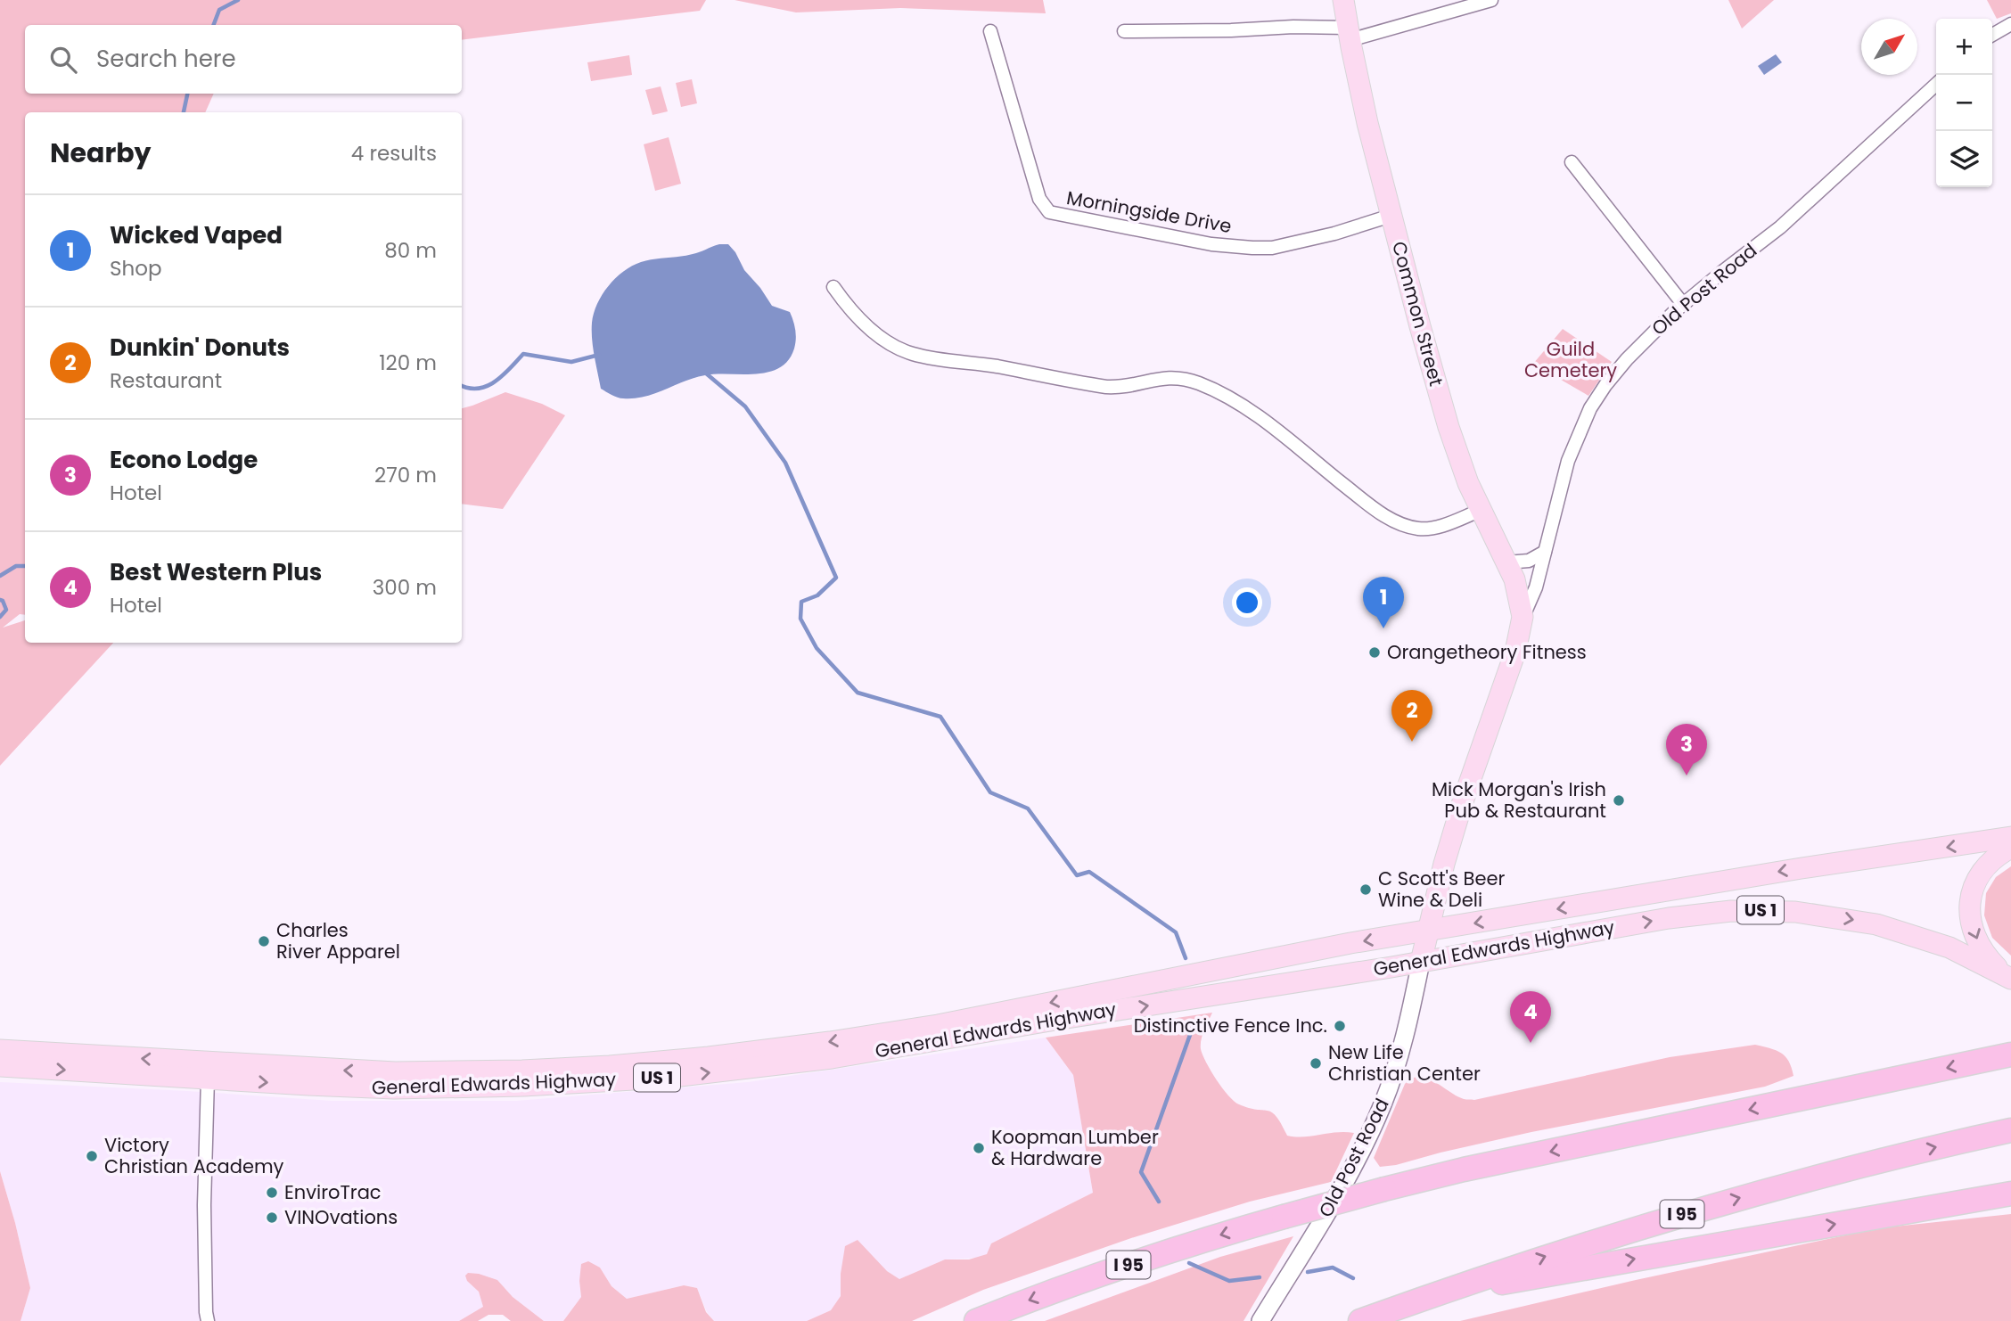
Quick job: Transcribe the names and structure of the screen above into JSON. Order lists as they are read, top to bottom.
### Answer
{
  "streets": {
    "highway": ["I 95"],
    "main road": [
      "Old Post Road",
      "Common Street",
      "US 1",
      "General Edwards Highway"
    ],
    "street": ["Morningside Drive"]
  },
  "crossings": [
    ["Morningside Drive", "Common Street"],
    ["Old Post Road", "Common Street"],
    ["Old Post Road", "General Edwards Highway"]
  ],
  "parks": ["Guild Cemetery"],
  "places": [
    "Orangetheory Fitness",
    "Mick Morgan's Irish Pub & Restaurant",
    "C Scott's Beer Wine & Deli",
    "Charles River Apparel",
    "Distinctive Fence Inc.",
    "New Life Christian Center",
    "Koopman Lumber & Hardware",
    "Victory Christian Academy",
    "EnviroTrac",
    "VINOvations"
  ],
  "north": "top right",
  "page": {
    "map_buttons": ["+", "−"],
    "search": "Search here",
    "heading": ["Nearby", "4 results"],
    "list": [
      {
        "mark": "1",
        "name": "Wicked Vaped",
        "note": "Shop",
        "value": "80 m"
      },
      {
        "mark": "2",
        "name": "Dunkin' Donuts",
        "note": "Restaurant",
        "value": "120 m"
      },
      {
        "mark": "3",
        "name": "Econo Lodge",
        "note": "Hotel",
        "value": "270 m"
      },
      {
        "mark": "4",
        "name": "Best Western Plus",
        "note": "Hotel",
        "value": "300 m"
      }
    ],
    "pins": [
      "1",
      "2",
      "3",
      "4"
    ]
  }
}
